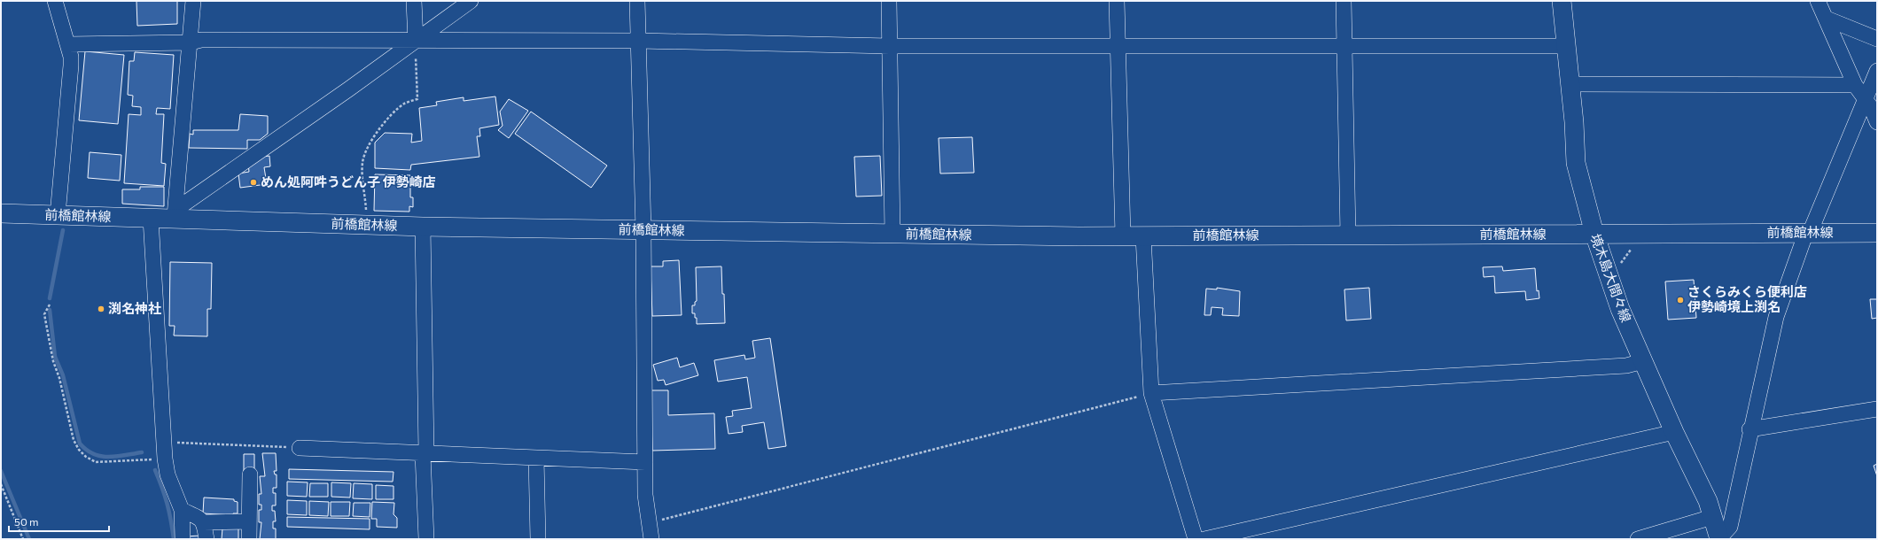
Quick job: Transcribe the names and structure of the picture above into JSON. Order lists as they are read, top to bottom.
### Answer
{
  "streets": {
    "main road": ["前橋館林線", "境木島大間々線"]
  },
  "crossings": [
    ["前橋館林線", "境木島大間々線"]
  ],
  "places": ["めん処阿吽うどん子 伊勢崎店", "さくらみくら便利店 伊勢崎境上渕名", "渕名神社"],
  "scale_bar": "50 m"
}
